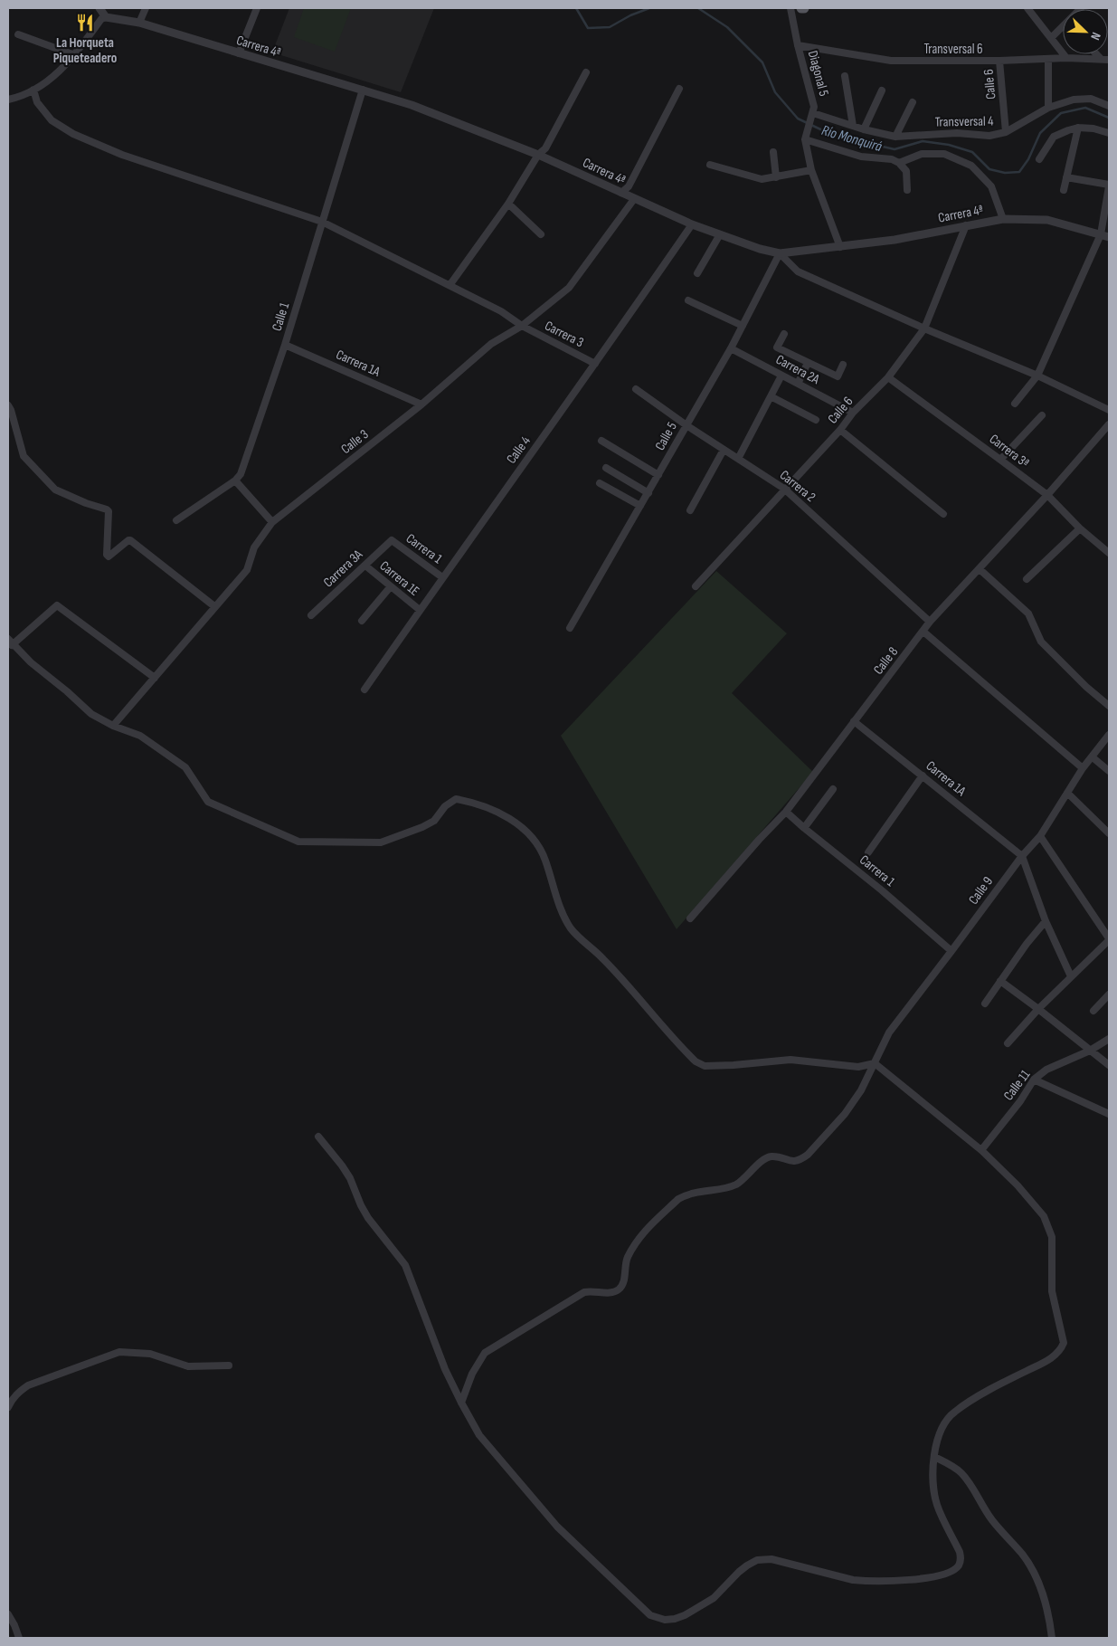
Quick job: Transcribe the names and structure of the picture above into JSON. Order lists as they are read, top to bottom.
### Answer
{
  "streets": {
    "street": [
      "Carrera 4ª",
      "Transversal 6",
      "Diagonal 5",
      "Calle 6",
      "Transversal 4",
      "Calle 1",
      "Carrera 3",
      "Carrera 1A",
      "Carrera 2A",
      "Calle 5",
      "Calle 3",
      "Calle 4",
      "Carrera 3ª",
      "Carrera 2",
      "Carrera 1",
      "Carrera 3A",
      "Carrera 1E",
      "Calle 8",
      "Calle 9",
      "Calle 11"
    ]
  },
  "crossings": [
    ["Carrera 4ª", "Diagonal 5"],
    ["Carrera 4ª", "Calle 6"],
    ["Carrera 4ª", "Calle 1"],
    ["Carrera 4ª", "Calle 5"],
    ["Carrera 4ª", "Calle 3"],
    ["Carrera 4ª", "Calle 4"],
    ["Transversal 6", "Diagonal 5"],
    ["Transversal 6", "Calle 6"],
    ["Diagonal 5", "Transversal 4"],
    ["Calle 6", "Transversal 4"],
    ["Calle 6", "Carrera 2A"],
    ["Calle 6", "Carrera 3ª"],
    ["Calle 6", "Carrera 2"],
    ["Calle 1", "Carrera 3"],
    ["Calle 1", "Carrera 1A"],
    ["Carrera 3", "Calle 3"],
    ["Carrera 3", "Calle 4"],
    ["Carrera 1A", "Calle 3"],
    ["Carrera 1A", "Calle 8"],
    ["Carrera 1A", "Calle 9"],
    ["Carrera 2A", "Calle 5"],
    ["Calle 5", "Carrera 2"],
    ["Calle 4", "Carrera 1"],
    ["Calle 4", "Carrera 1E"],
    ["Carrera 3ª", "Calle 8"],
    ["Carrera 2", "Calle 8"],
    ["Carrera 1", "Carrera 3A"],
    ["Carrera 1", "Calle 8"],
    ["Carrera 1", "Calle 9"],
    ["Carrera 3A", "Carrera 1E"]
  ],
  "water": ["Río Monquirá"],
  "places": {
    "restaurant": ["La Horqueta Piqueteadero"]
  },
  "north": "bottom right"
}
